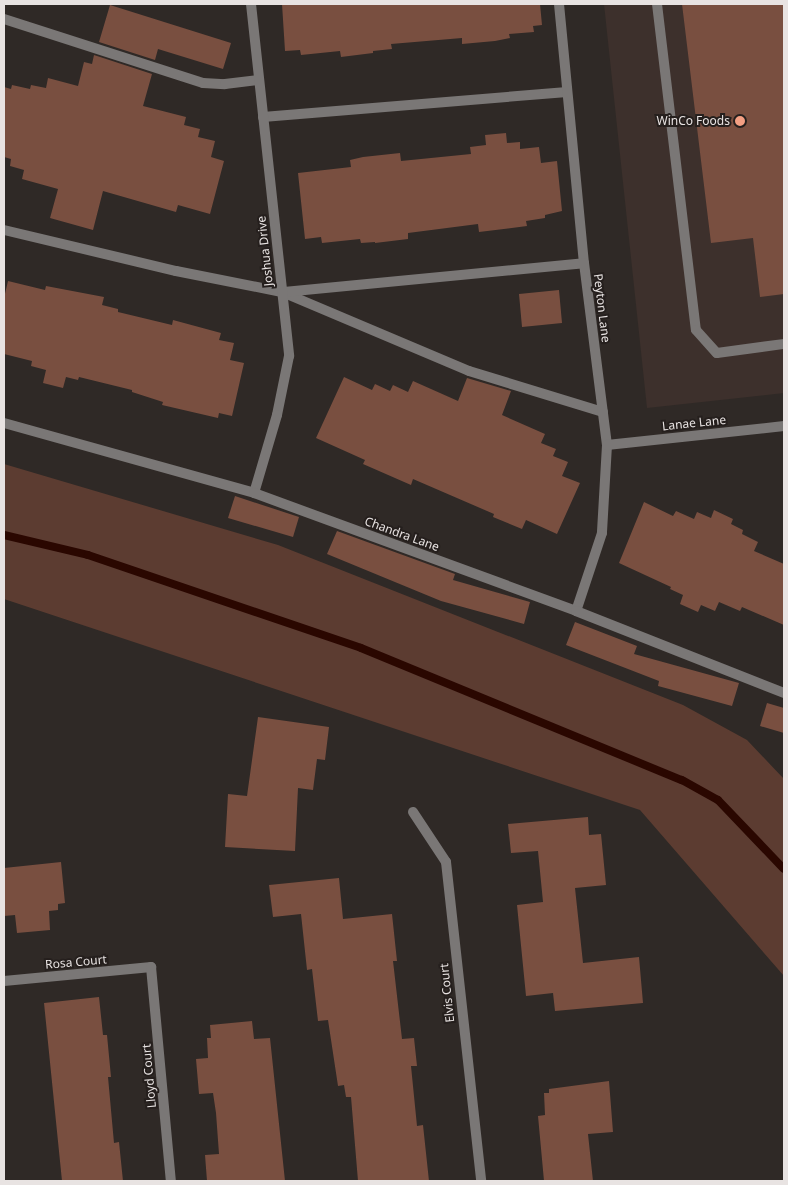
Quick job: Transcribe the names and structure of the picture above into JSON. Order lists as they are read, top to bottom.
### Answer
{
  "streets": {
    "street": [
      "Joshua Drive",
      "Peyton Lane",
      "Lanae Lane",
      "Chandra Lane",
      "Rosa Court",
      "Elvis Court",
      "Lloyd Court"
    ]
  },
  "crossings": [
    ["Joshua Drive", "Chandra Lane"],
    ["Peyton Lane", "Lanae Lane"],
    ["Peyton Lane", "Chandra Lane"],
    ["Rosa Court", "Lloyd Court"]
  ],
  "places": ["WinCo Foods"]
}
